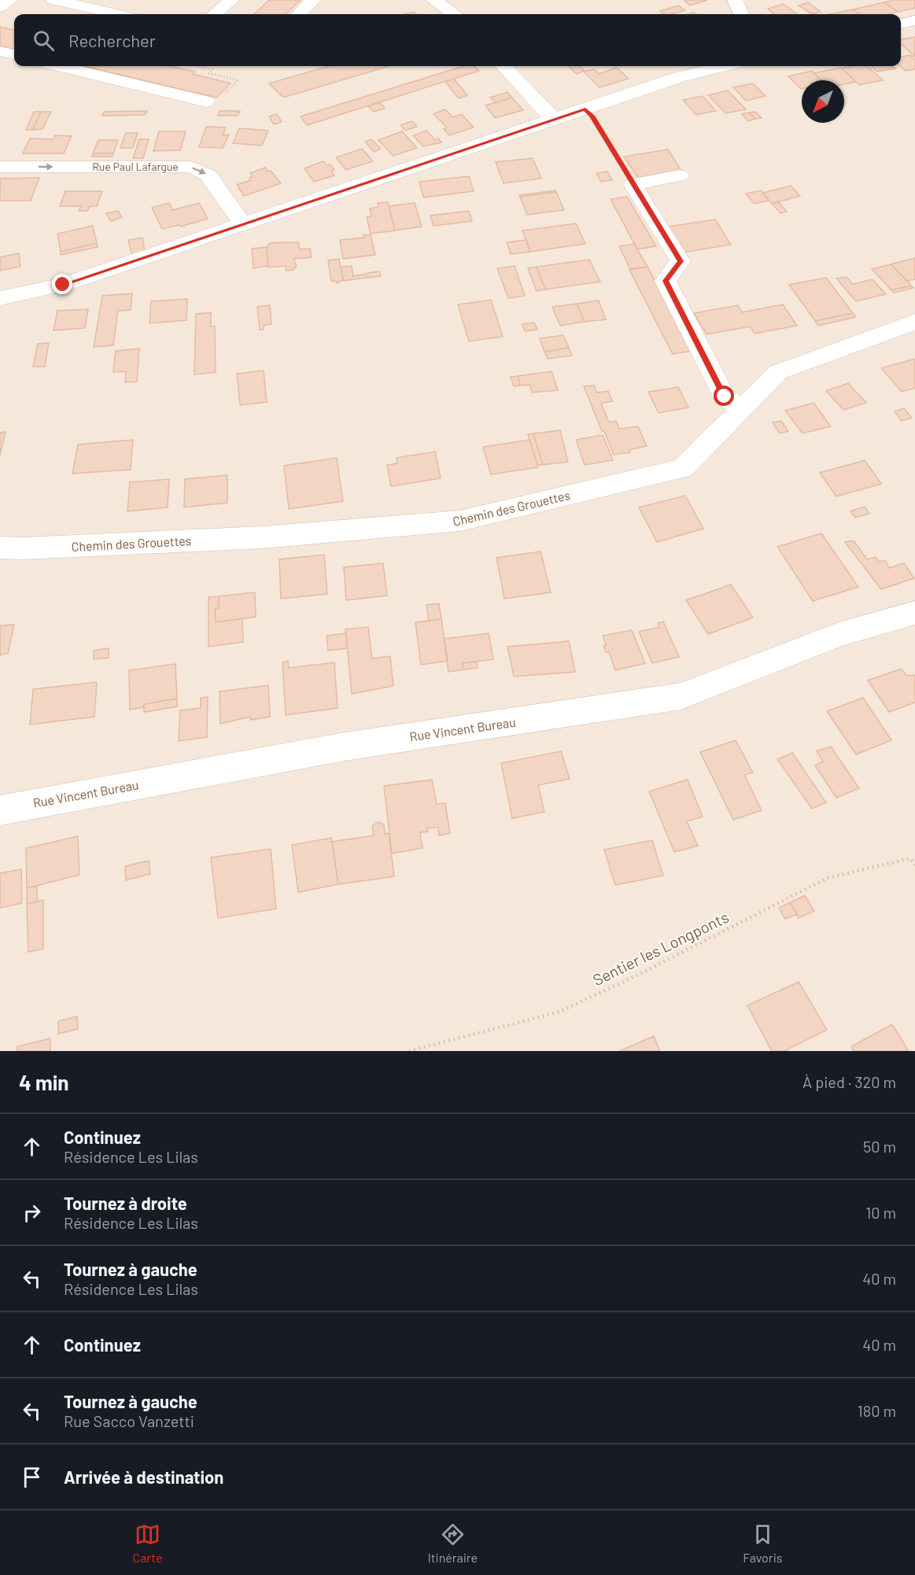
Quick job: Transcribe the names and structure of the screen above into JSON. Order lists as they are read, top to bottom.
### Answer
{
  "streets": {
    "street": ["Rue Paul Lafargue", "Chemin des Grouettes", "Rue Vincent Bureau"],
    "path": ["Sentier les Longponts"]
  },
  "north": "bottom left",
  "page": {
    "search": "Rechercher",
    "heading": ["4 min", "À pied · 320 m"],
    "list": [
      ["Continuez", "Résidence Les Lilas", "50 m"],
      ["Tournez à droite", "Résidence Les Lilas", "10 m"],
      ["Tournez à gauche", "Résidence Les Lilas", "40 m"],
      ["Continuez", "40 m"],
      ["Tournez à gauche", "Rue Sacco Vanzetti", "180 m"],
      "Arrivée à destination"
    ],
    "nav": ["Carte", "Itinéraire", "Favoris"]
  }
}
